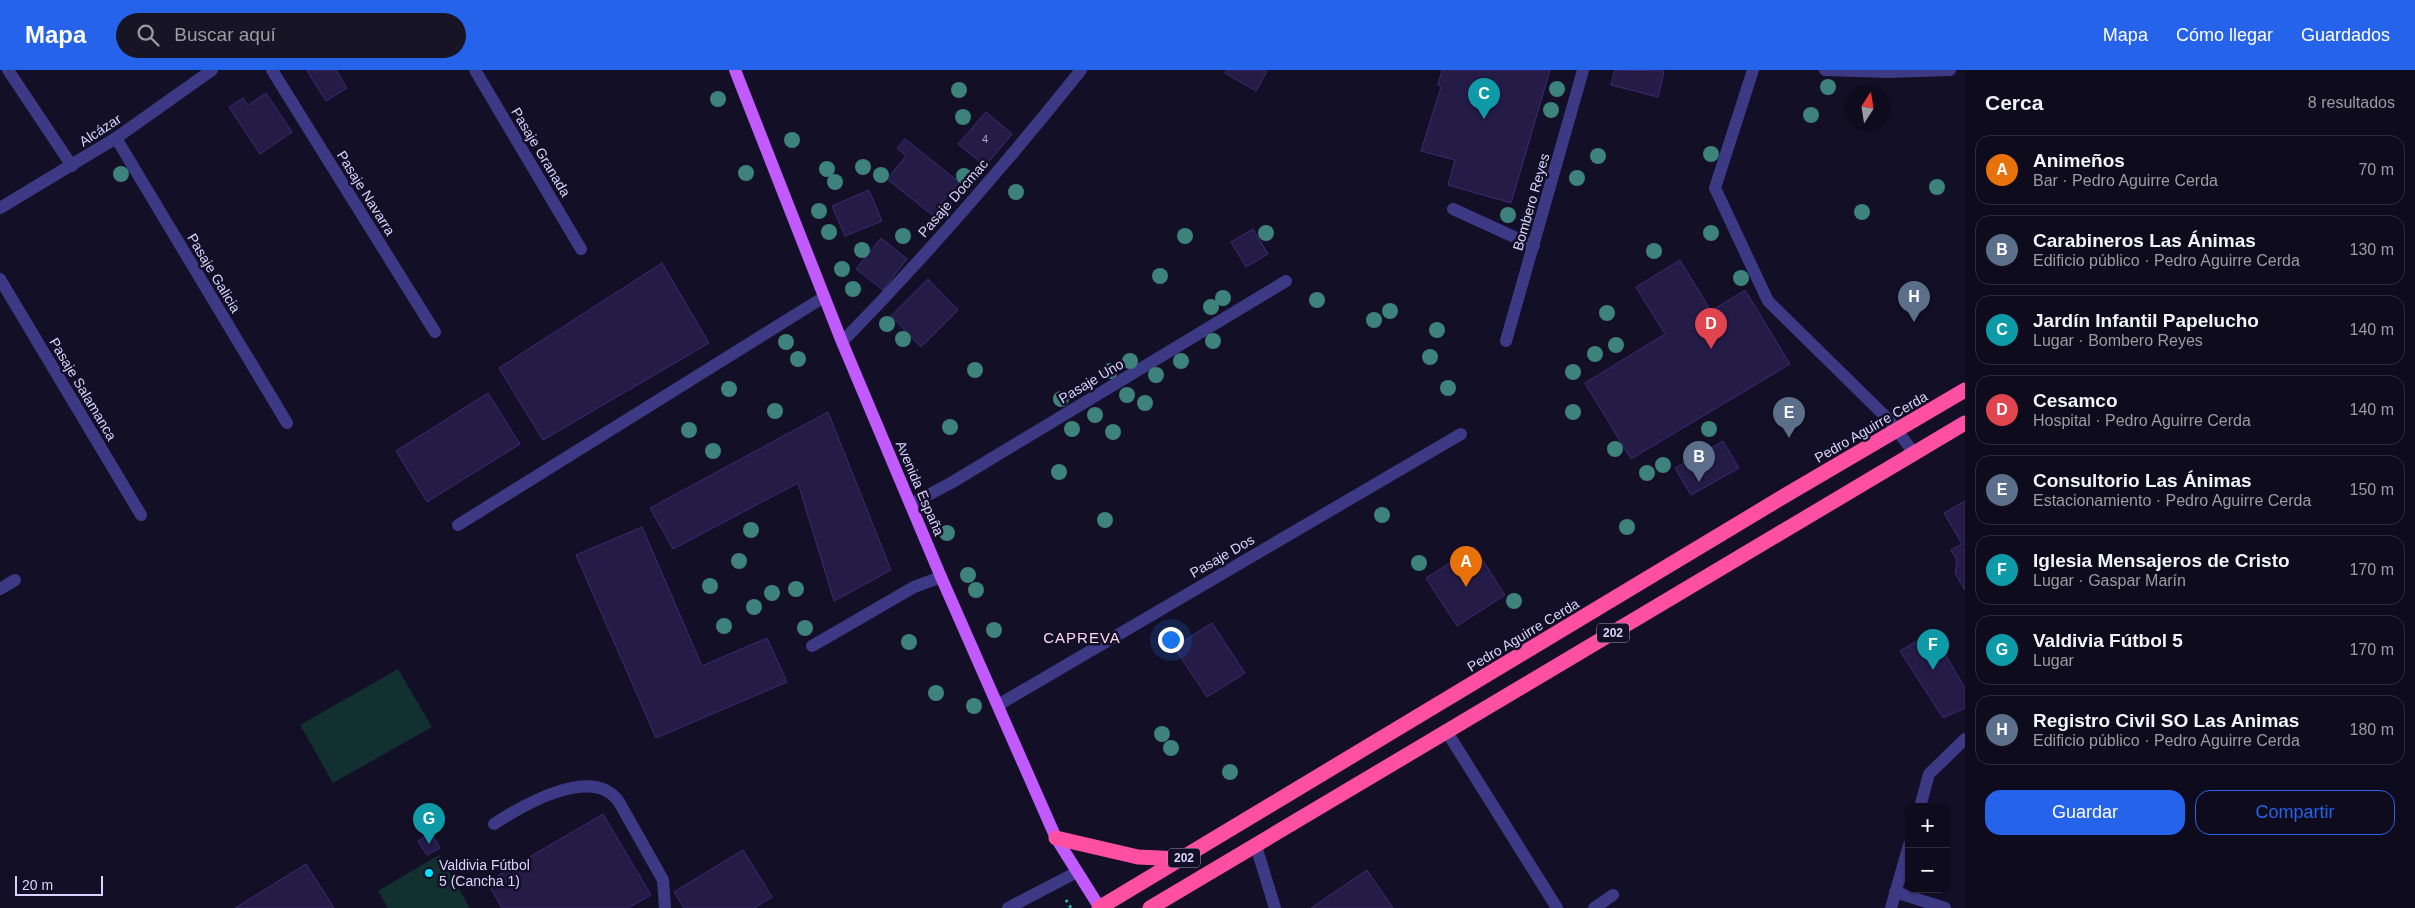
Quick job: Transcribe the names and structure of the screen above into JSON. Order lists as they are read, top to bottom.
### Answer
{
  "streets": {
    "highway": ["Pedro Aguirre Cerda", "202"],
    "main road": ["Avenida España"],
    "street": [
      "Alcázar",
      "Pasaje Granada",
      "Pasaje Navarra",
      "Pasaje Docmac",
      "Bombero Reyes",
      "Pasaje Galicia",
      "Pasaje Uno",
      "Pasaje Salamanca",
      "Pasaje Dos"
    ]
  },
  "crossings": [
    ["Alcázar", "Pasaje Galicia"],
    ["Pasaje Docmac", "Avenida España"],
    ["Pasaje Uno", "Avenida España"],
    ["Pedro Aguirre Cerda", "Avenida España"],
    ["Avenida España", "Pasaje Dos"]
  ],
  "districts": ["CAPREVA"],
  "places": ["Valdivia Fútbol 5 (Cancha 1)"],
  "house_numbers": ["4"],
  "scale_bar": "20 m",
  "north": "top",
  "page": {
    "header": "Mapa",
    "search": "Buscar aquí",
    "nav": ["Mapa", "Cómo llegar", "Guardados"],
    "heading": ["Cerca", "8 resultados"],
    "pins": [
      "C",
      "H",
      "D",
      "E",
      "B",
      "A",
      "F",
      "G"
    ],
    "list": [
      {
        "mark": "A",
        "name": "Animeños",
        "note": "Bar · Pedro Aguirre Cerda",
        "value": "70 m"
      },
      {
        "mark": "B",
        "name": "Carabineros Las Ánimas",
        "note": "Edificio público · Pedro Aguirre Cerda",
        "value": "130 m"
      },
      {
        "mark": "C",
        "name": "Jardín Infantil Papelucho",
        "note": "Lugar · Bombero Reyes",
        "value": "140 m"
      },
      {
        "mark": "D",
        "name": "Cesamco",
        "note": "Hospital · Pedro Aguirre Cerda",
        "value": "140 m"
      },
      {
        "mark": "E",
        "name": "Consultorio Las Ánimas",
        "note": "Estacionamiento · Pedro Aguirre Cerda",
        "value": "150 m"
      },
      {
        "mark": "F",
        "name": "Iglesia Mensajeros de Cristo",
        "note": "Lugar · Gaspar Marín",
        "value": "170 m"
      },
      {
        "mark": "G",
        "name": "Valdivia Fútbol 5",
        "note": "Lugar",
        "value": "170 m"
      },
      {
        "mark": "H",
        "name": "Registro Civil SO Las Animas",
        "note": "Edificio público · Pedro Aguirre Cerda",
        "value": "180 m"
      }
    ],
    "buttons": ["Guardar", "Compartir"],
    "map_buttons": ["+", "−"],
    "scale": "20 m"
  }
}
